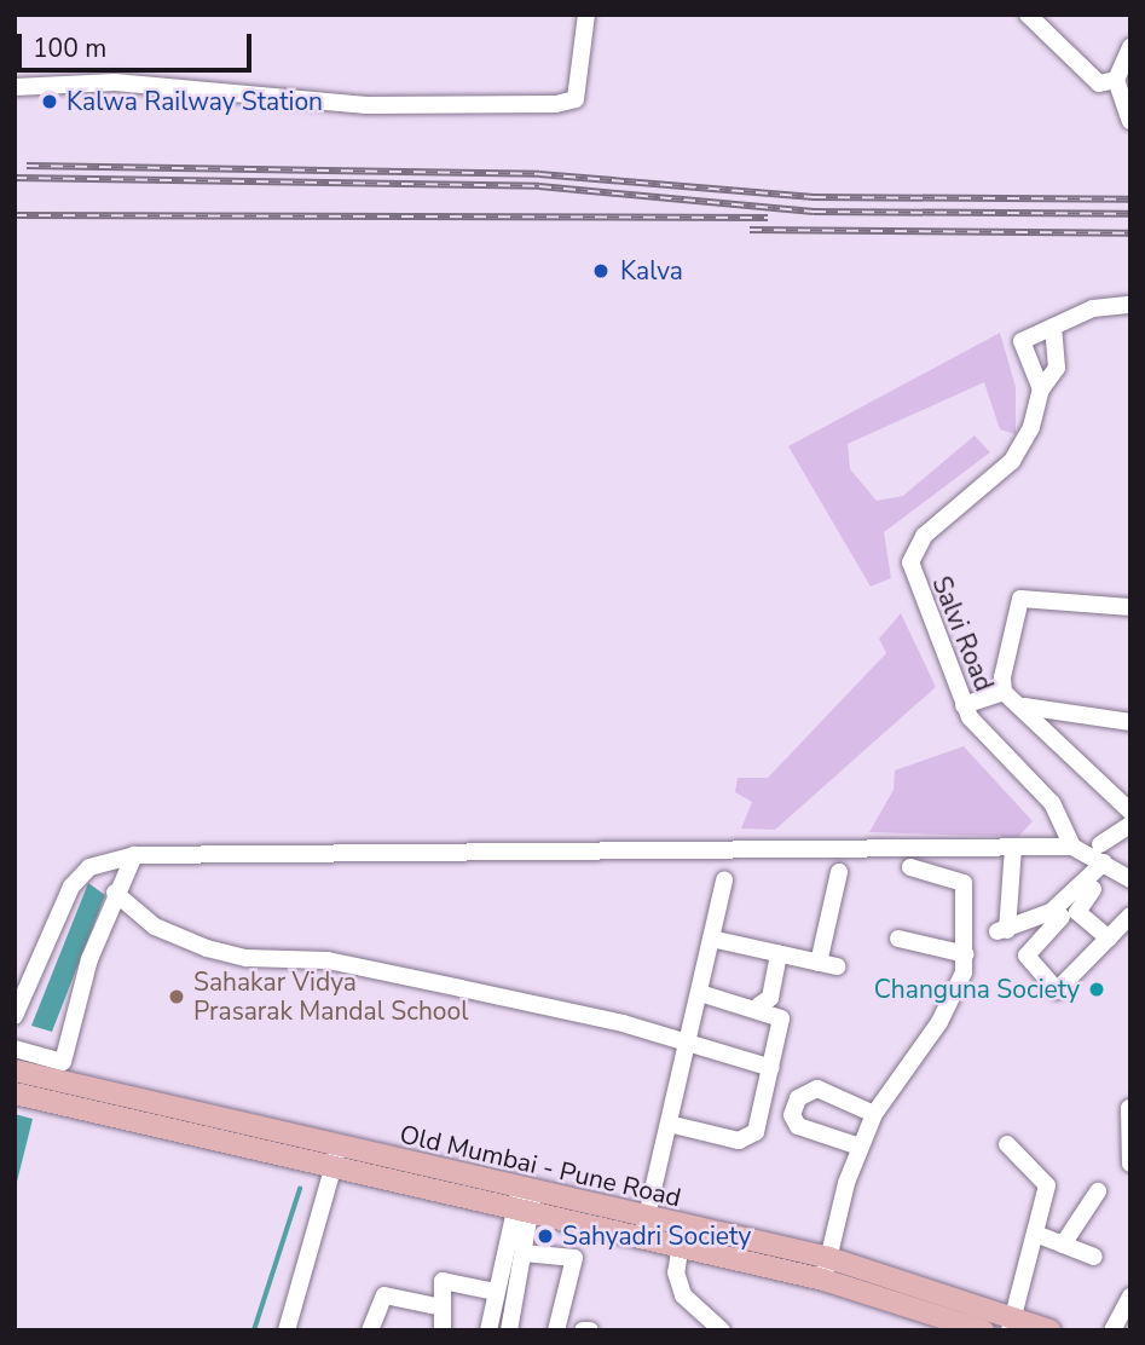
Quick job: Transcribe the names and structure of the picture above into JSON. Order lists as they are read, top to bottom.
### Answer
{
  "streets": {
    "main road": ["Old Mumbai - Pune Road"],
    "street": ["Salvi Road"]
  },
  "places": [
    "Kalwa Railway Station",
    "Kalva",
    "Changuna Society",
    "Sahakar Vidya Prasarak Mandal School",
    "Sahyadri Society"
  ],
  "scale_bar": "100 m"
}
